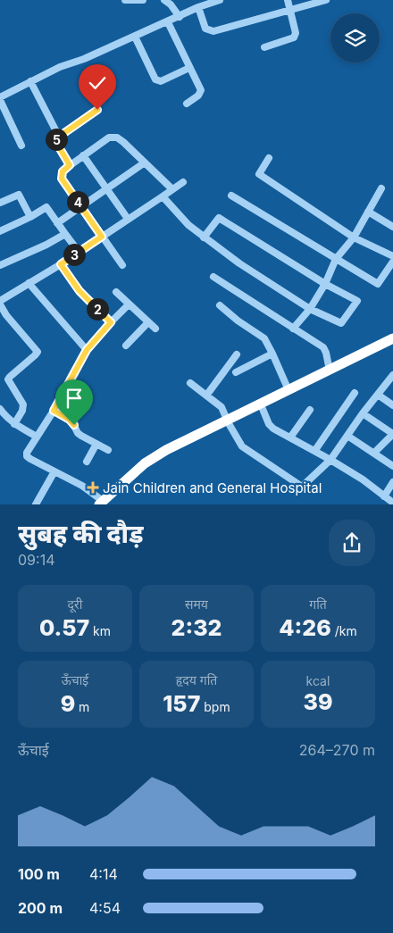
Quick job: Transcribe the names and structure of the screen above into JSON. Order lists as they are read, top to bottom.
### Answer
{
  "places": {
    "health": ["Jain Children and General Hospital"]
  },
  "page": {
    "pins": [
      "5",
      "4",
      "3",
      "2"
    ],
    "heading": ["सुबह की दौड़", "09:14"],
    "stats": [
      ["दूरी", "0.57 km"],
      ["समय", "2:32"],
      ["गति", "4:26 /km"],
      ["ऊँचाई", "9 m"],
      ["हृदय गति", "157 bpm"],
      ["kcal", "39"]
    ],
    "chart": ["ऊँचाई", "264–270 m"],
    "list": [
      {
        "name": "100 m",
        "note": "4:14"
      },
      {
        "name": "200 m",
        "note": "4:54"
      }
    ]
  }
}
